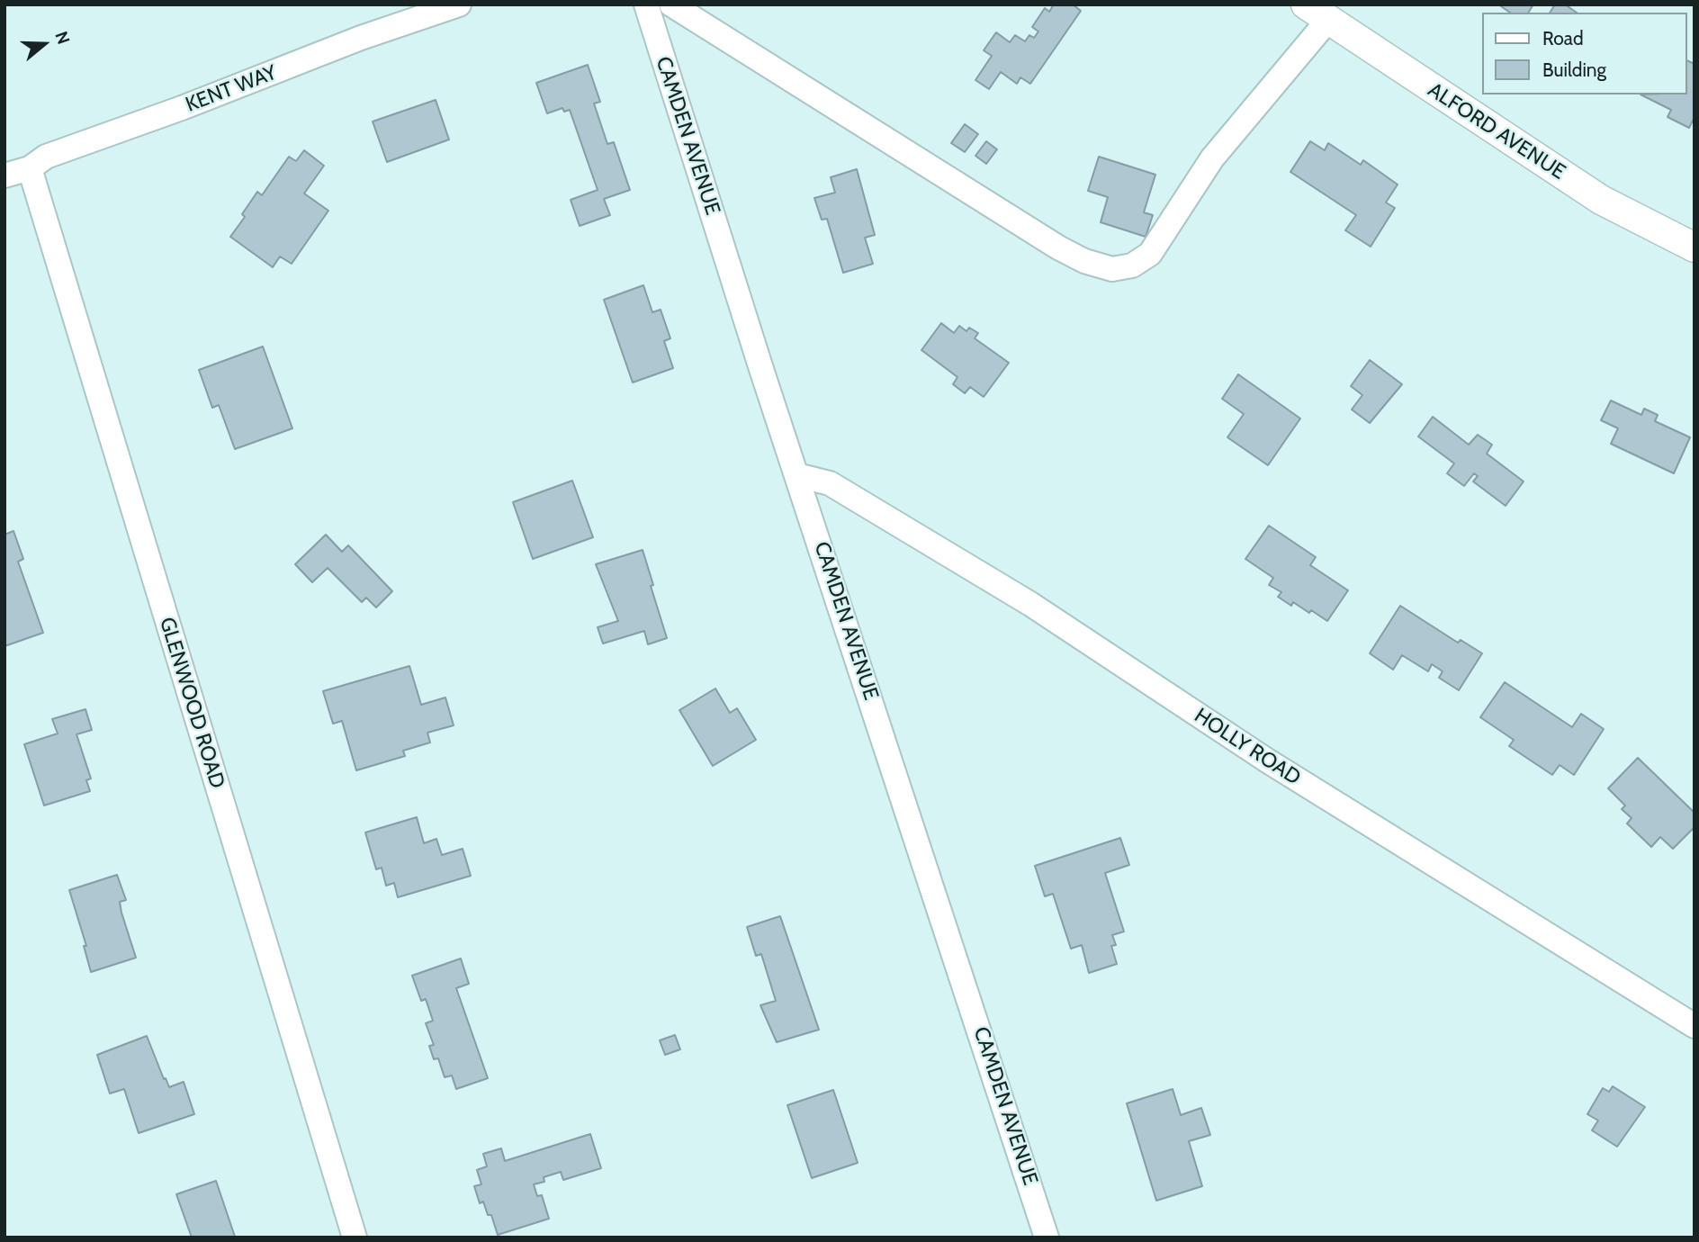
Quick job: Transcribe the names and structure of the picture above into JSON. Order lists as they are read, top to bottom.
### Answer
{
  "streets": {
    "street": [
      "KENT WAY",
      "ALFORD AVENUE",
      "CAMDEN AVENUE",
      "GLENWOOD ROAD",
      "HOLLY ROAD"
    ]
  },
  "crossings": [
    ["KENT WAY", "GLENWOOD ROAD"],
    ["CAMDEN AVENUE", "HOLLY ROAD"]
  ],
  "legend": ["Road", "Building"],
  "north": "right"
}
